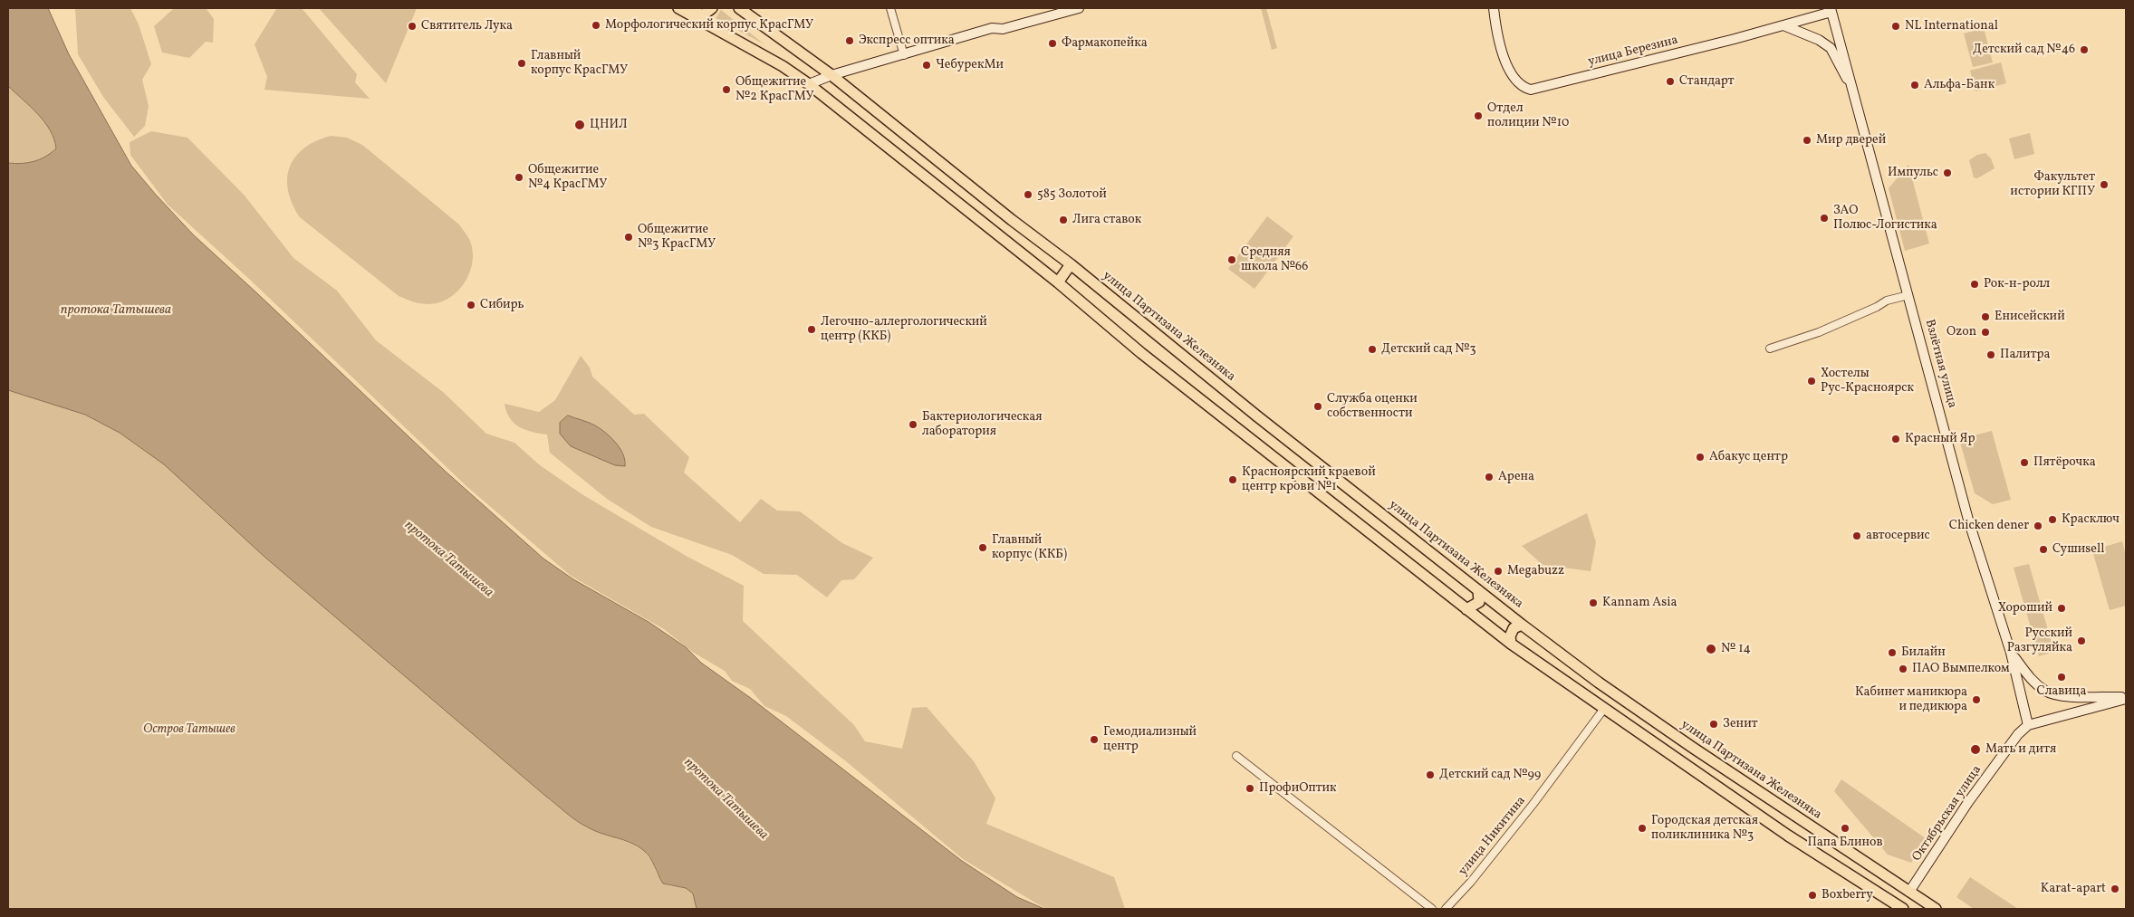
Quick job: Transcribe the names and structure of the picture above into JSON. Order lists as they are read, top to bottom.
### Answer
{
  "streets": {
    "main road": ["улица Партизана Железняка"],
    "street": [
      "улица Березина",
      "Взлётная улица",
      "Октябрьская улица",
      "улица Никитина"
    ]
  },
  "crossings": [
    ["улица Березина", "Взлётная улица"],
    ["улица Партизана Железняка", "Октябрьская улица"],
    ["Взлётная улица", "Октябрьская улица"]
  ],
  "water": ["протока Татышева"],
  "parks": ["Остров Татышев"],
  "places": [
    "Морфологический корпус КрасГМУ",
    "Святитель Лука",
    "NL International",
    "Экспресс оптика",
    "Фармакопейка",
    "Детский сад №46",
    "Главный корпус КрасГМУ",
    "ЧебурекМи",
    "Стандарт",
    "Альфа-Банк",
    "Общежитие №2 КрасГМУ",
    "Отдел полиции №10",
    "ЦНИЛ",
    "Мир дверей",
    "Импульс",
    "Общежитие №4 КрасГМУ",
    "Факультет истории КГПУ",
    "585 Золотой",
    "ЗАО Полюс-Логистика",
    "Лига ставок",
    "Общежитие №3 КрасГМУ",
    "Средняя школа №66",
    "Рок-н-ролл",
    "Сибирь",
    "Енисейский",
    "Легочно-аллергологический центр (ККБ)",
    "Ozon",
    "Детский сад №3",
    "Палитра",
    "Хостелы Рус-Красноярск",
    "Служба оценки собственности",
    "Бактериологическая лаборатория",
    "Красный Яр",
    "Абакус центр",
    "Пятёрочка",
    "Арена",
    "Красноярский краевой центр крови №1",
    "Красключ",
    "Chicken dener",
    "автосервис",
    "Главный корпус (ККБ)",
    "Сушиsell",
    "Megabuzz",
    "Kannam Asia",
    "Хороший",
    "Русский Разгуляйка",
    "№ 14",
    "Билайн",
    "ПАО Вымпелком",
    "Славица",
    "Кабинет маникюра и педикюра",
    "Зенит",
    "Гемодиализный центр",
    "Мать и дитя",
    "Детский сад №99",
    "ПрофиОптик",
    "Городская детская поликлиника №3",
    "Папа Блинов",
    "Karat-apart",
    "Boxberry"
  ]
}
